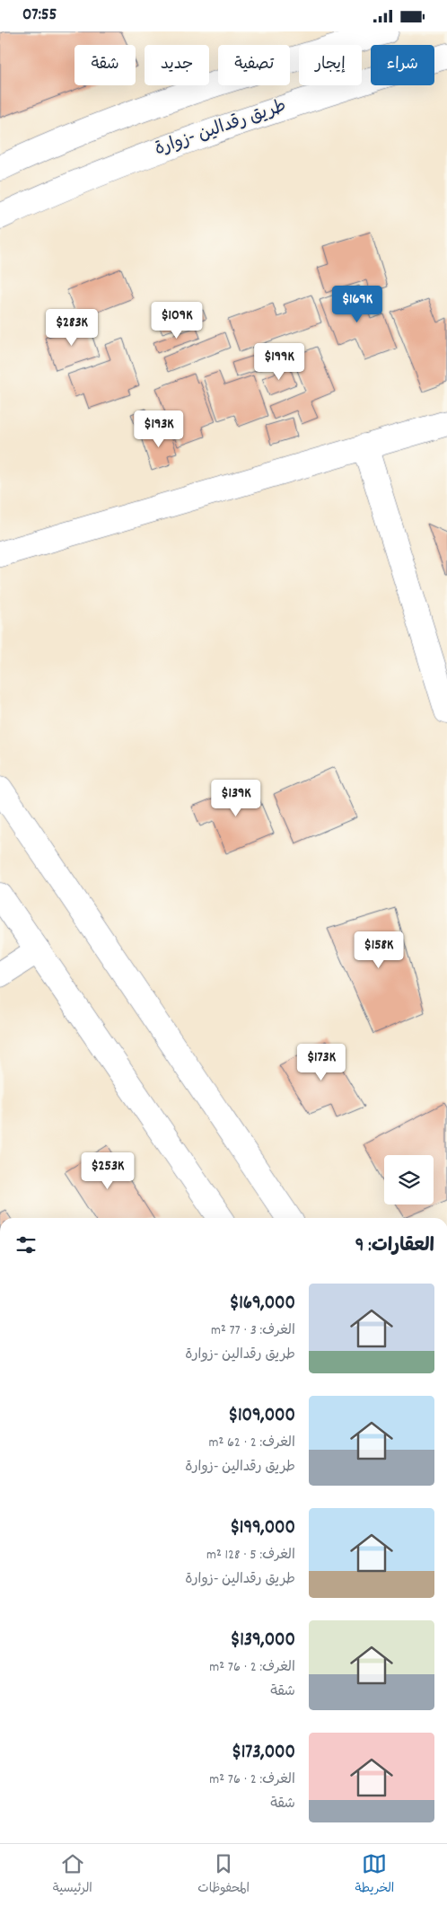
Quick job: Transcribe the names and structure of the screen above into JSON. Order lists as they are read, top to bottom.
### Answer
{
  "streets": {
    "street": ["طريق رقدالين -زوارة"]
  },
  "page": {
    "status": "07:55",
    "chip": [
      "شراء",
      "إيجار",
      "تصفية",
      "جديد",
      "شقة"
    ],
    "price": [
      "$169K",
      "$109K",
      "$283K",
      "$199K",
      "$193K",
      "$139K",
      "$158K",
      "$173K",
      "$253K"
    ],
    "heading": "العقارات: 9",
    "list": [
      {
        "name": "$169,000",
        "note": "الغرف: 3 · 77 m² · طريق رقدالين -زوارة"
      },
      {
        "name": "$109,000",
        "note": "الغرف: 2 · 62 m² · طريق رقدالين -زوارة"
      },
      {
        "name": "$199,000",
        "note": "الغرف: 5 · 128 m² · طريق رقدالين -زوارة"
      },
      {
        "name": "$139,000",
        "note": "الغرف: 2 · 76 m² · شقة"
      },
      {
        "name": "$173,000",
        "note": "الغرف: 2 · 76 m² · شقة"
      }
    ],
    "tabs": ["الخريطة", "المحفوظات", "الرئيسية"]
  }
}
